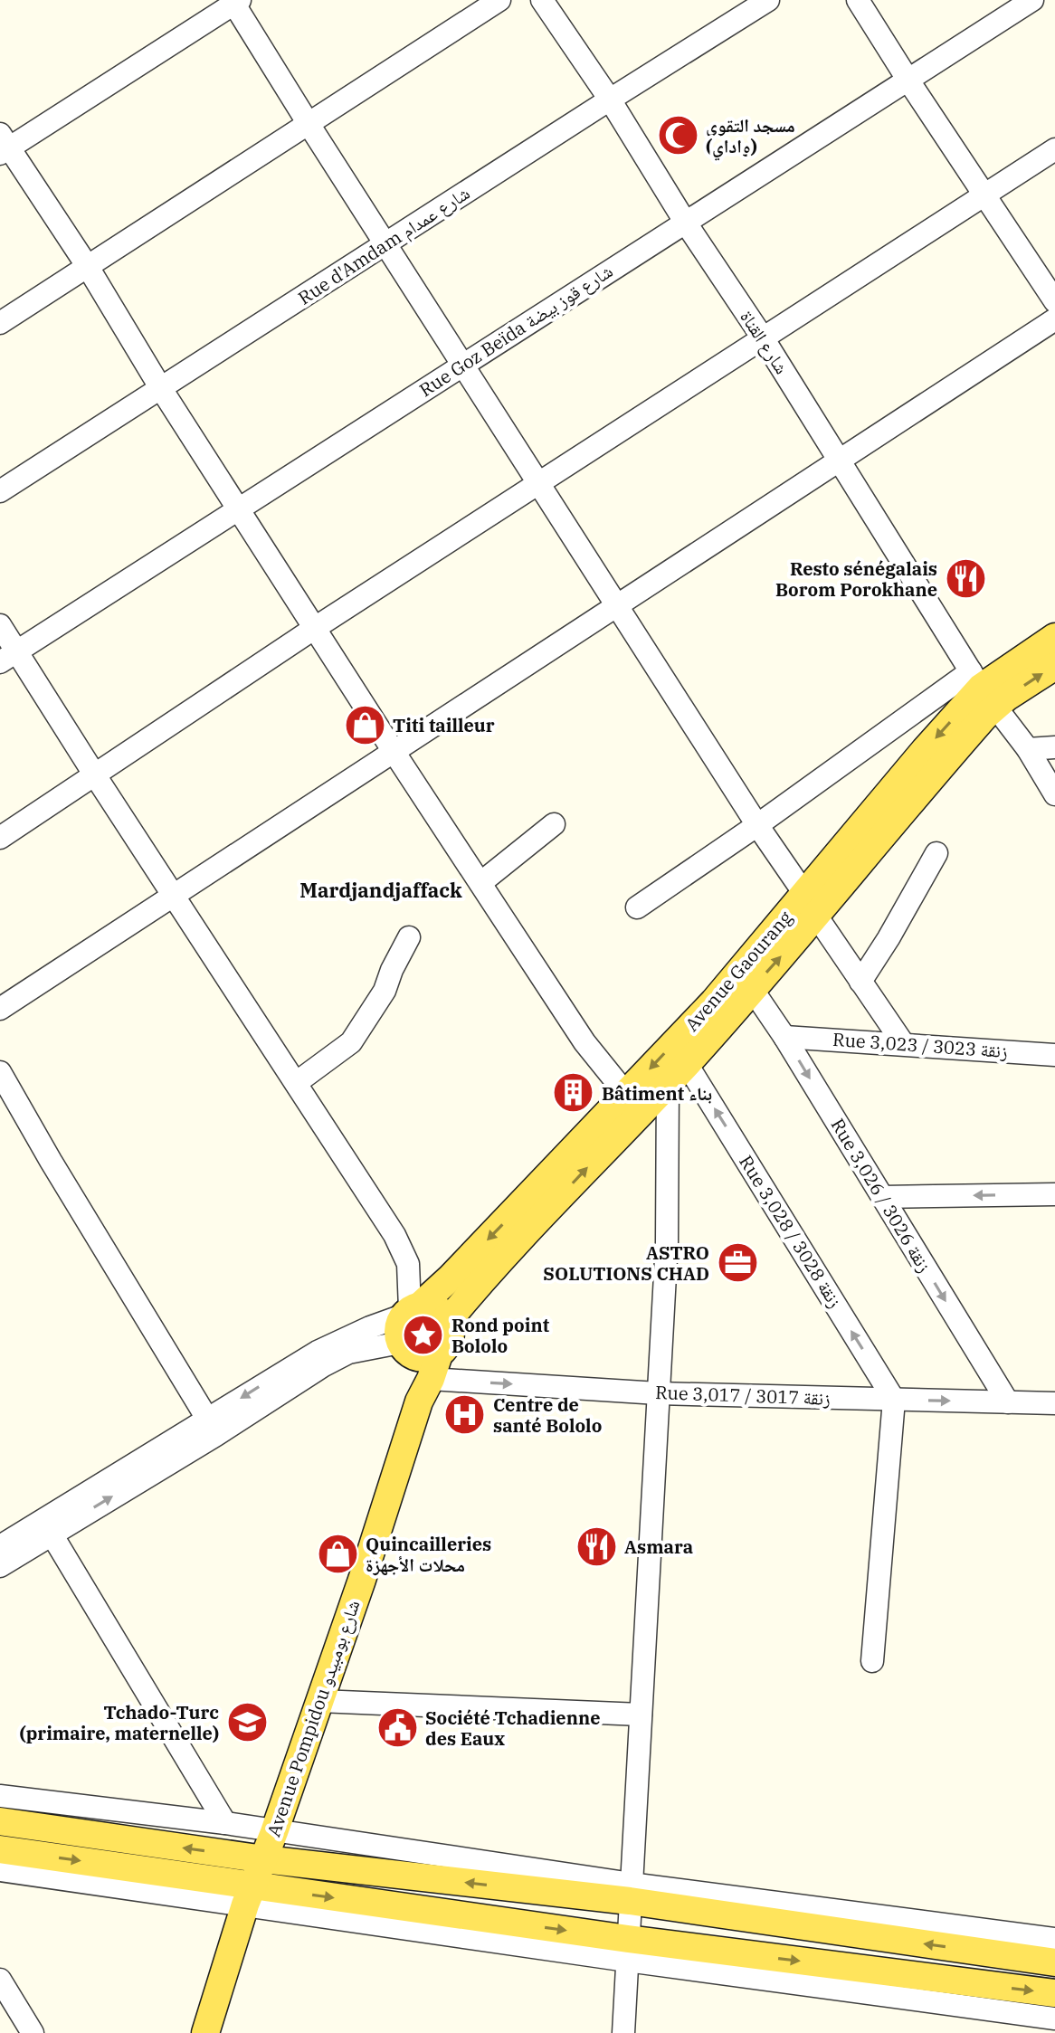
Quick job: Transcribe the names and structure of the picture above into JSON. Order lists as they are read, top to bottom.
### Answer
{
  "streets": {
    "main road": ["Avenue Gaourang", "Avenue Pompidou شارع بومبيدو"],
    "street": [
      "Rue d'Amdam شارع عمدام",
      "Rue Goz Beïda شارع قوز بيضة",
      "شارع القناة",
      "Rue 3,023 / زنقة 3023",
      "Rue 3,026 / زنقة 3026",
      "Rue 3,028 / زنقة 3028",
      "Rue 3,017 / زنقة 3017"
    ]
  },
  "crossings": [
    ["Rue d'Amdam شارع عمدام", "شارع القناة"],
    ["Rue Goz Beïda شارع قوز بيضة", "شارع القناة"],
    ["شارع القناة", "Avenue Gaourang"],
    ["Avenue Gaourang", "Rue 3,026 / زنقة 3026"],
    ["Avenue Gaourang", "Rue 3,028 / زنقة 3028"],
    ["Avenue Gaourang", "Rue 3,017 / زنقة 3017"],
    ["Avenue Gaourang", "Avenue Pompidou شارع بومبيدو"],
    ["Rue 3,023 / زنقة 3023", "Rue 3,026 / زنقة 3026"],
    ["Rue 3,026 / زنقة 3026", "Rue 3,017 / زنقة 3017"],
    ["Rue 3,028 / زنقة 3028", "Rue 3,017 / زنقة 3017"],
    ["Rue 3,017 / زنقة 3017", "Avenue Pompidou شارع بومبيدو"]
  ],
  "one_way": ["Rue 3,026 / زنقة 3026", "Rue 3,028 / زنقة 3028"],
  "districts": ["Mardjandjaffack"],
  "places": {
    "mosque": ["مسجد التقوى (واداي)"],
    "restaurant": ["Resto sénégalais Borom Porokhane", "Asmara"],
    "shop": ["Titi tailleur", "Quincailleries محلات الأجهزة"],
    "building": ["Bâtiment بناء"],
    "office": ["ASTRO SOLUTIONS CHAD"],
    "place": ["Rond point Bololo"],
    "hospital": ["Centre de santé Bololo"],
    "school or university": ["Tchado-Turc (primaire, maternelle)"],
    "public building": ["Société Tchadienne des Eaux"]
  }
}
